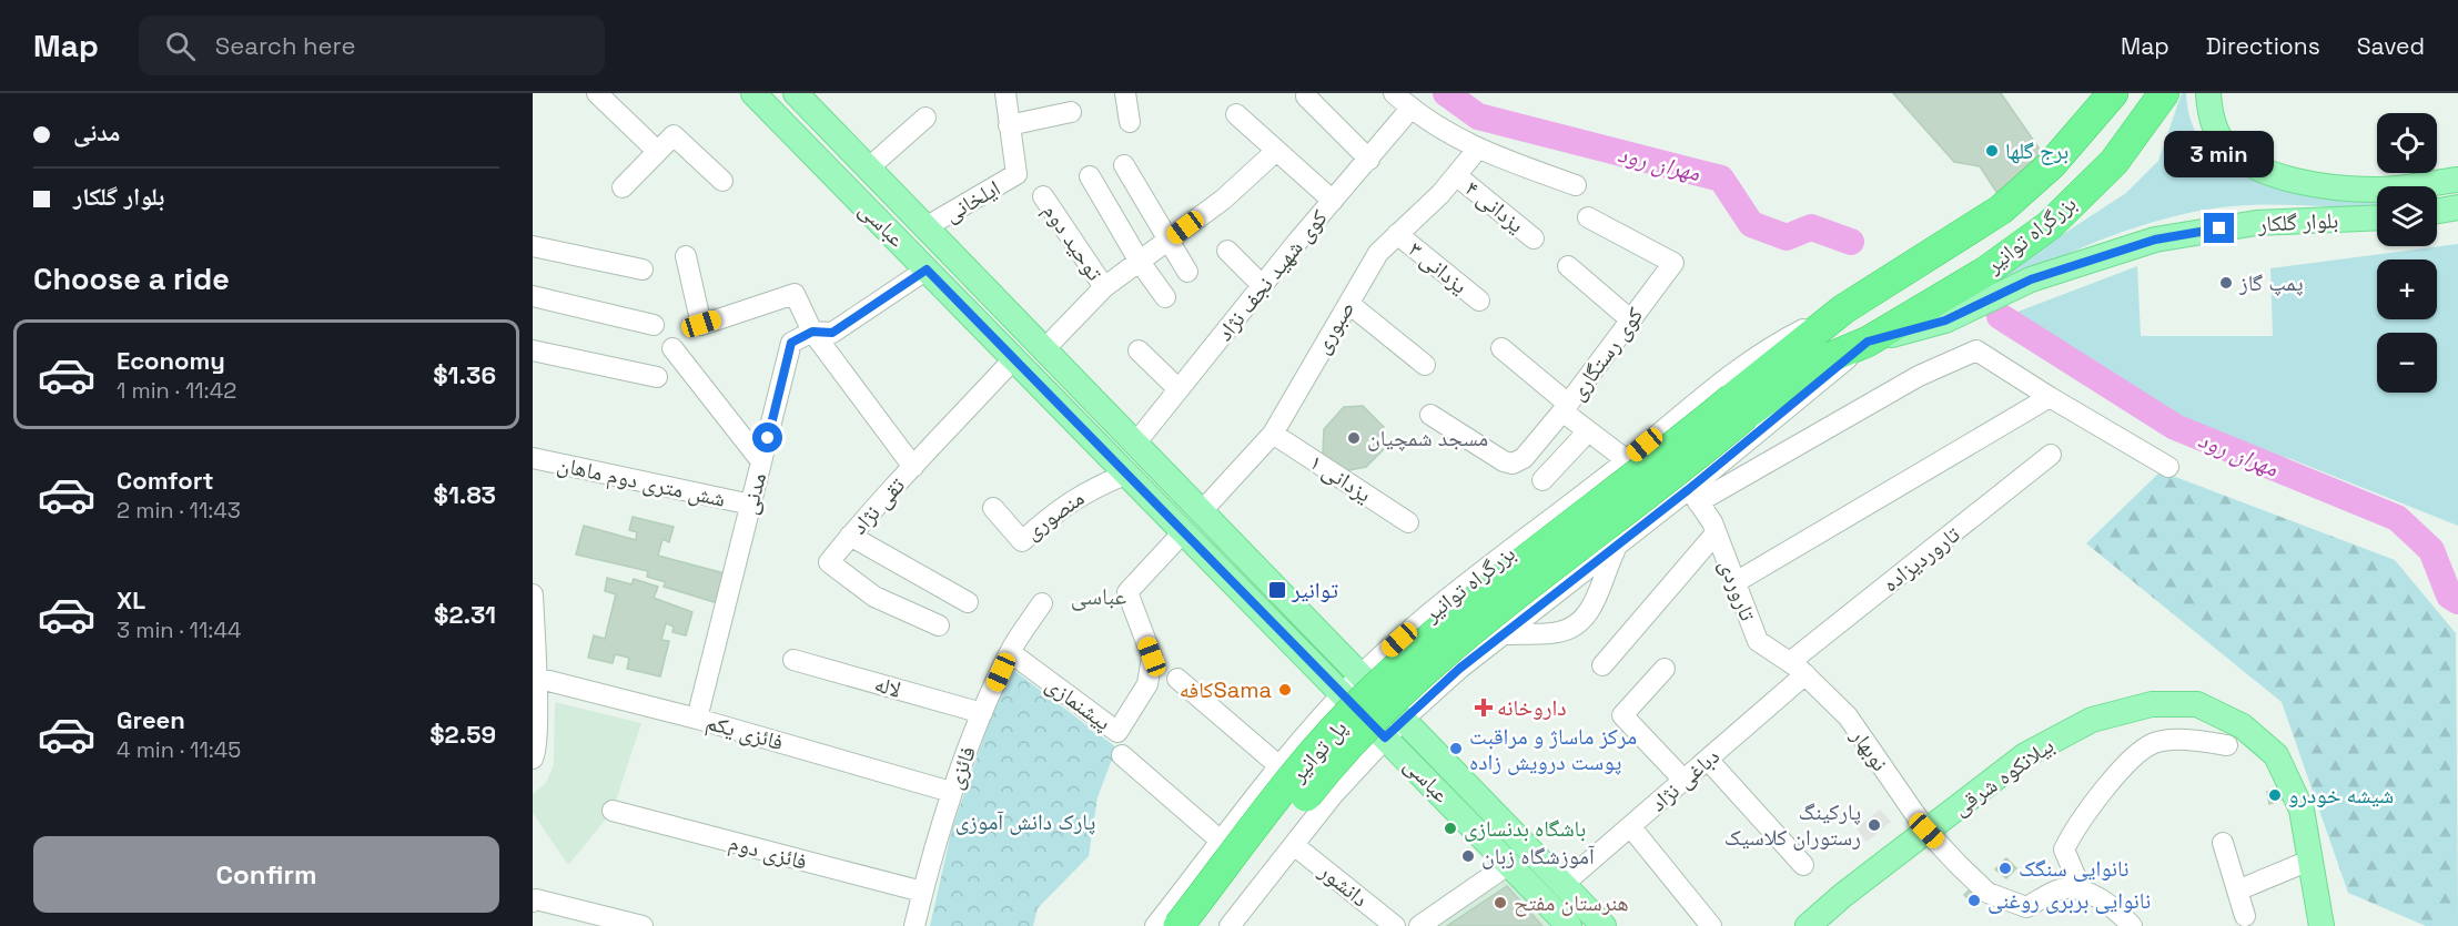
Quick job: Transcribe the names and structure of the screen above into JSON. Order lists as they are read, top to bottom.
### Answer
{
  "streets": {
    "highway": ["بزرگراه توانیر", "پل توانیر"],
    "main road": ["بلوار گلکار", "عباسى", "بیلانکوه شرقی"],
    "street": [
      "ایلخانی",
      "یزدانی ۴",
      "توحید دوم",
      "یزدانی ۳",
      "کوی شهید نجف نژاد",
      "صبوری",
      "کوی رستگاری",
      "یزدانی ۱",
      "شش متری دوم ماهان",
      "مدنی",
      "تقی نژاد",
      "منصوری",
      "تاروردیزاده",
      "تاروردی",
      "لاله",
      "پیشنمازی",
      "فائزی یکم",
      "نوبهار",
      "فائزی",
      "دباغی نژاد",
      "فائزی دوم",
      "دانشور"
    ]
  },
  "crossings": [
    ["ایلخانی", "عباسى"],
    ["یزدانی ۴", "صبوری"],
    ["بلوار گلکار", "بزرگراه توانیر"],
    ["عباسى", "بزرگراه توانیر"],
    ["عباسى", "توحید دوم"],
    ["عباسى", "کوی شهید نجف نژاد"],
    ["عباسى", "صبوری"],
    ["عباسى", "مدنی"],
    ["عباسى", "تقی نژاد"],
    ["عباسى", "منصوری"],
    ["عباسى", "پیشنمازی"],
    ["عباسى", "دباغی نژاد"],
    ["بزرگراه توانیر", "کوی رستگاری"],
    ["بزرگراه توانیر", "تاروردی"],
    ["بزرگراه توانیر", "پل توانیر"],
    ["بزرگراه توانیر", "دانشور"],
    ["یزدانی ۳", "صبوری"],
    ["صبوری", "یزدانی ۱"],
    ["شش متری دوم ماهان", "مدنی"],
    ["مدنی", "فائزی یکم"],
    ["تاروردیزاده", "تاروردی"],
    ["تاروردیزاده", "نوبهار"],
    ["تاروردیزاده", "دباغی نژاد"],
    ["تاروردی", "نوبهار"],
    ["تاروردی", "دباغی نژاد"],
    ["لاله", "فائزی"],
    ["پیشنمازی", "فائزی"],
    ["فائزی یکم", "فائزی"],
    ["نوبهار", "بیلانکوه شرقی"],
    ["نوبهار", "دباغی نژاد"],
    ["فائزی", "فائزی دوم"]
  ],
  "districts": ["عباسی"],
  "water": ["مهران رود"],
  "parks": ["پارک دانش آموزی"],
  "places": {
    "other": [
      "برج گلها",
      "پمپ گاز",
      "مسجد شمچیان",
      "کافهSama",
      "مرکز ماساژ و مراقبت پوست درویش زاده",
      "شیشه خودرو",
      "پارکینگ رستوران کلاسیک",
      "باشگاه بدنسازی",
      "آموزشگاه زبان",
      "نانوایی سنگک",
      "نانوایی بربری روغنی",
      "هنرستان مفتح"
    ],
    "transit": ["توانیر"],
    "health": ["داروخانه"]
  },
  "page": {
    "header": "Map",
    "search": "Search here",
    "nav": ["Map", "Directions", "Saved"],
    "banner": ["مدنی", "بلوار گلکار"],
    "map_buttons": ["+", "−"],
    "bubble": "3 min",
    "heading": "Choose a ride",
    "list": [
      {
        "name": "Economy",
        "note": "1 min · 11:42",
        "value": "$1.36"
      },
      {
        "name": "Comfort",
        "note": "2 min · 11:43",
        "value": "$1.83"
      },
      {
        "name": "XL",
        "note": "3 min · 11:44",
        "value": "$2.31"
      },
      {
        "name": "Green",
        "note": "4 min · 11:45",
        "value": "$2.59"
      }
    ],
    "buttons": "Confirm"
  }
}
